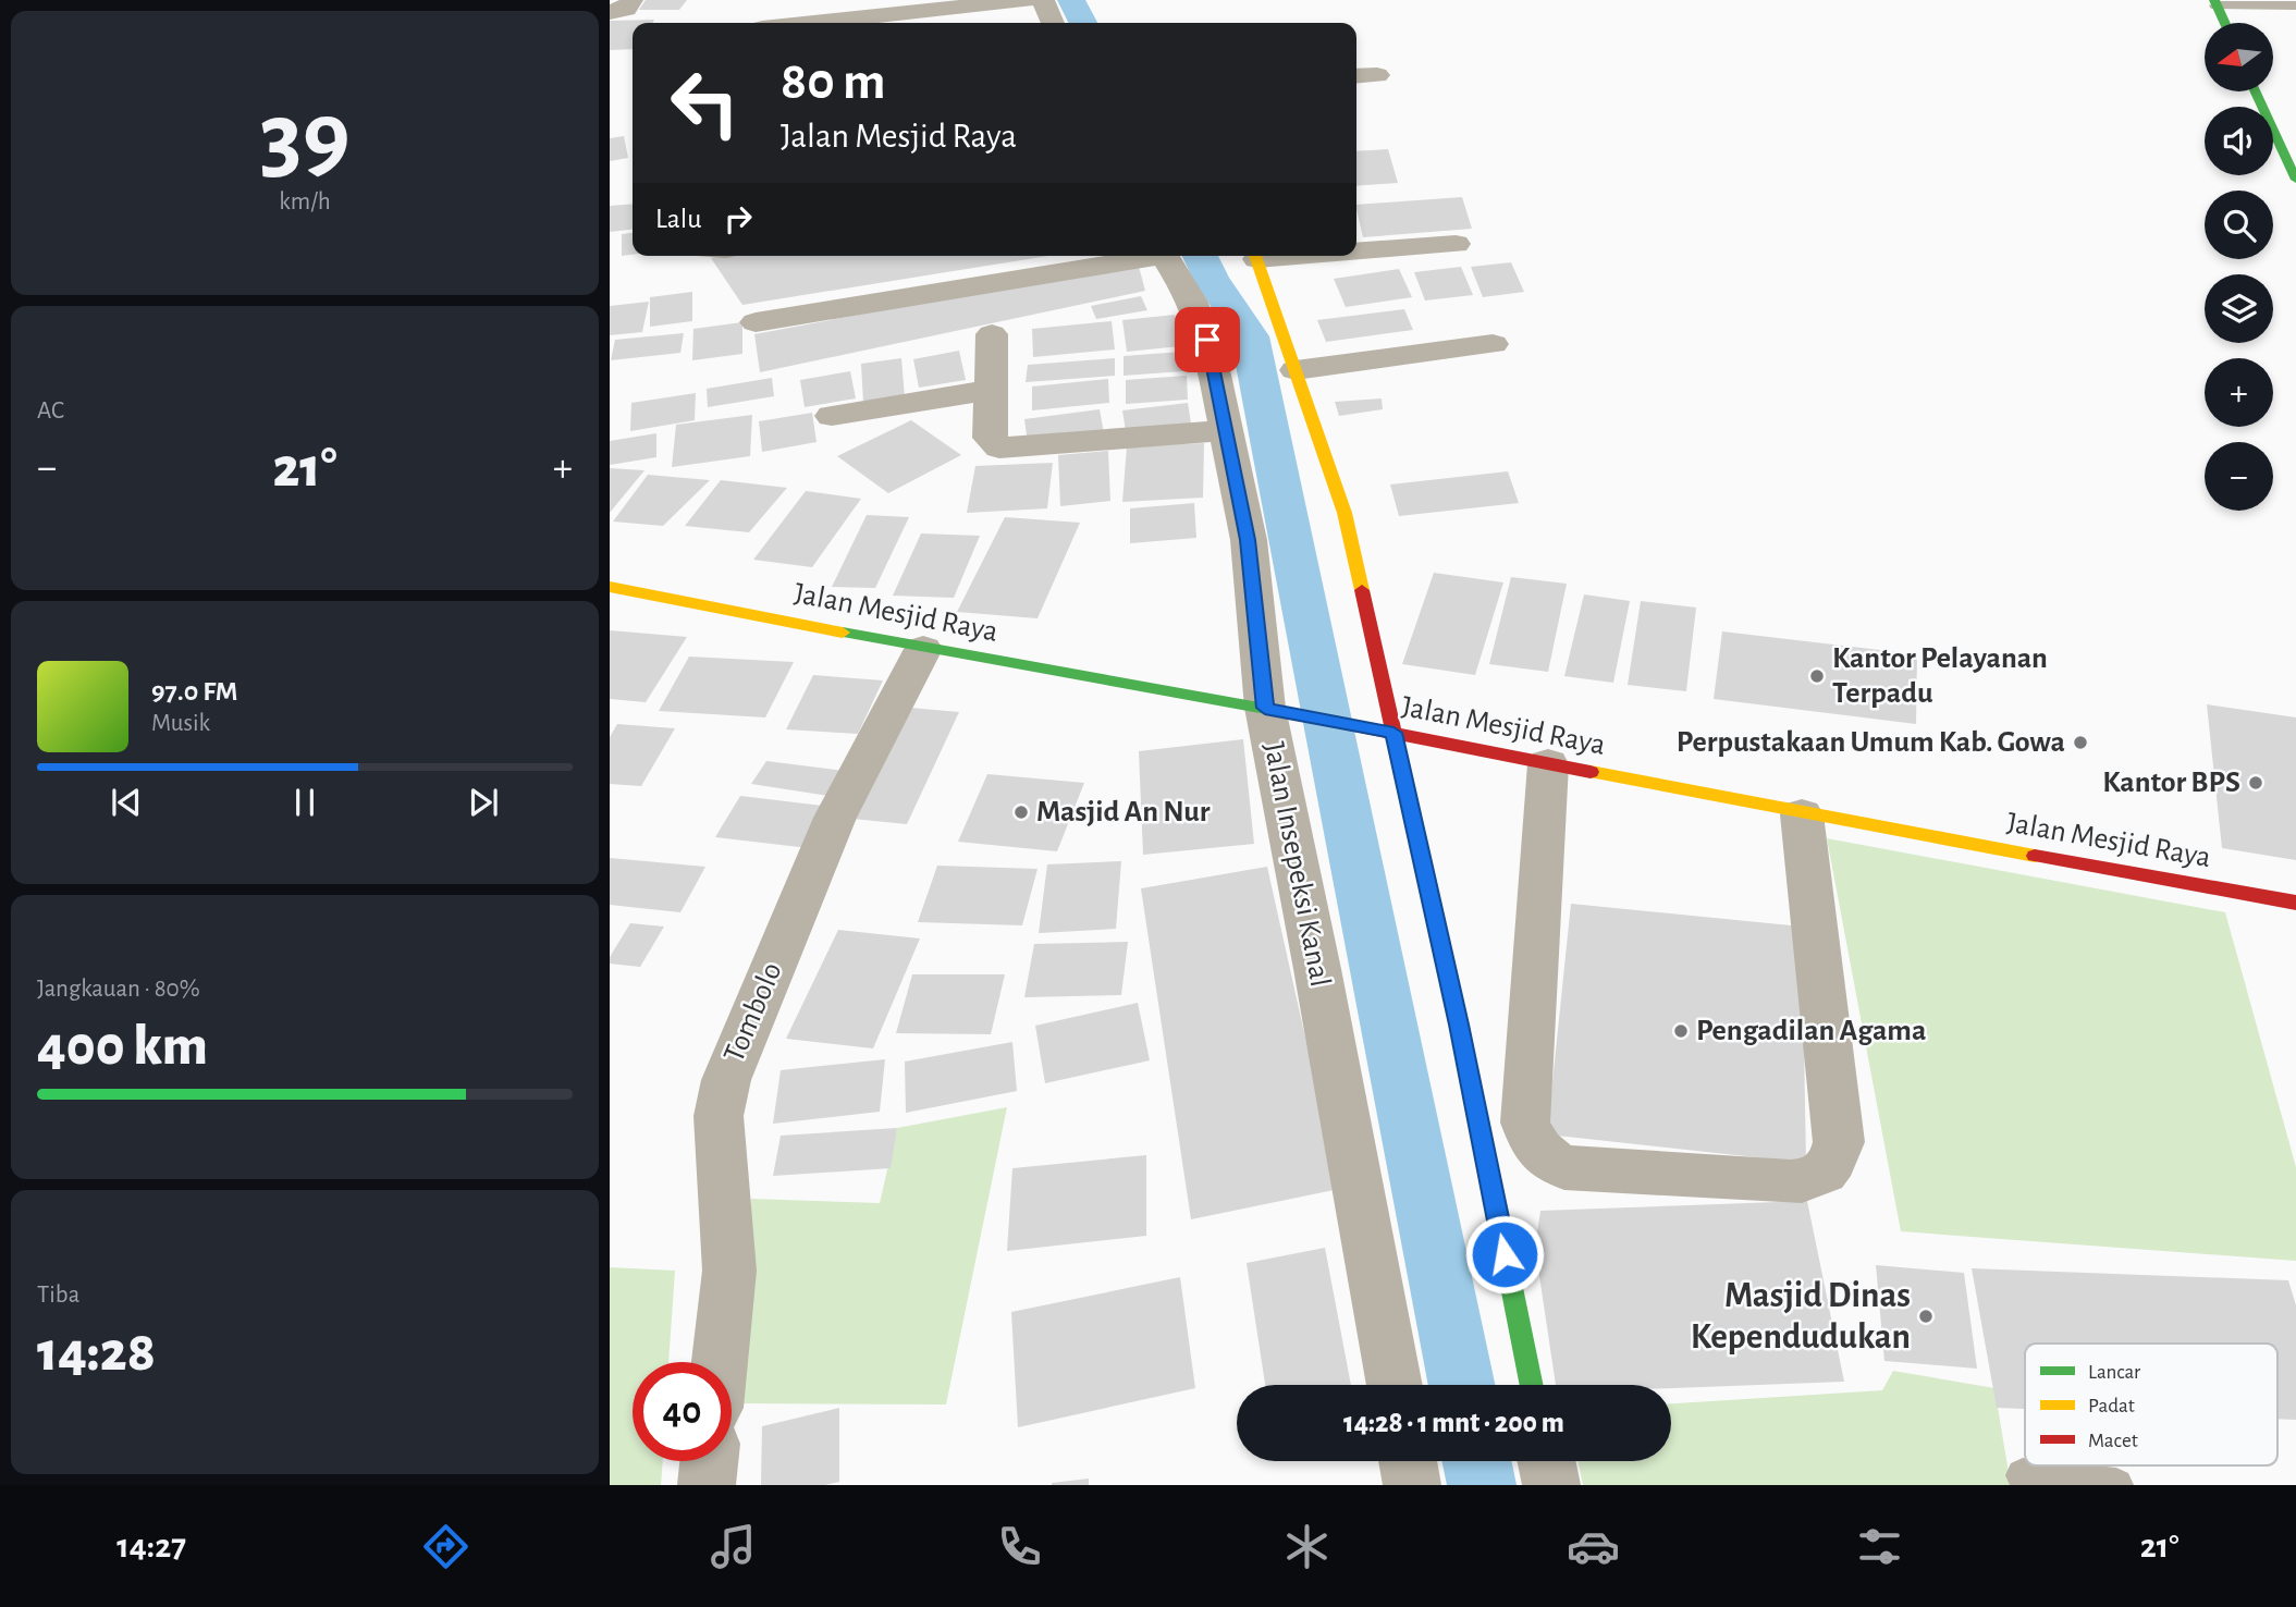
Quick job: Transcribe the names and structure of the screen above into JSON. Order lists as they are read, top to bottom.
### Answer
{
  "streets": {
    "street": ["Jalan Mesjid Raya", "Jalan Insepeksi Kanal", "Tombolo"]
  },
  "crossings": [
    ["Jalan Mesjid Raya", "Jalan Insepeksi Kanal"],
    ["Jalan Mesjid Raya", "Tombolo"]
  ],
  "places": [
    "Kantor Pelayanan Terpadu",
    "Perpustakaan Umum Kab. Gowa",
    "Kantor BPS",
    "Masjid An Nur",
    "Pengadilan Agama",
    "Masjid Dinas Kependudukan"
  ],
  "legend": ["Lancar", "Padat", "Macet"],
  "north": "left",
  "page": {
    "tile": [
      ["39", "km/h"],
      "AC",
      ["Jangkauan · 80%", "400 km"],
      ["Tiba", "14:28"]
    ],
    "map_buttons": ["+", "−"],
    "turn": ["80 m", "Jalan Mesjid Raya"],
    "then": "Lalu",
    "heat": ["−", "21°", "+"],
    "song": ["97.0 FM", "Musik"],
    "limit": "40",
    "trip": "14:28 · 1 mnt · 200 m",
    "tabs": ["14:27", "21°"]
  }
}
